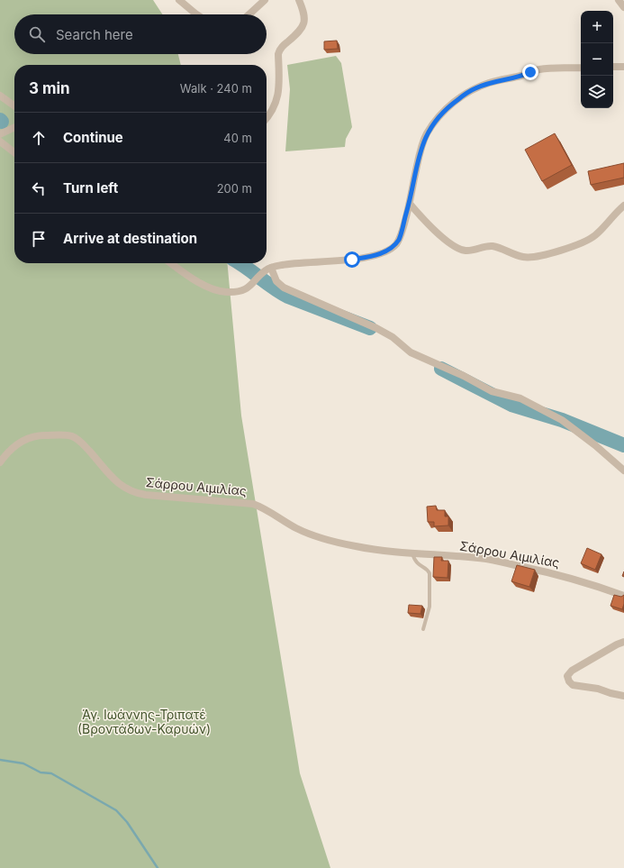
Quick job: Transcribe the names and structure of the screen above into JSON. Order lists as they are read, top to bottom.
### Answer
{
  "streets": {
    "street": ["Σάρρου Αιμιλίας"]
  },
  "parks": ["Άγ. Ιωάννης-Τριπατέ (Βροντάδων-Καρυών)"],
  "page": {
    "map_buttons": ["+", "−"],
    "search": "Search here",
    "heading": ["3 min", "Walk · 240 m"],
    "list": [
      ["Continue", "40 m"],
      ["Turn left", "200 m"],
      "Arrive at destination"
    ]
  }
}
